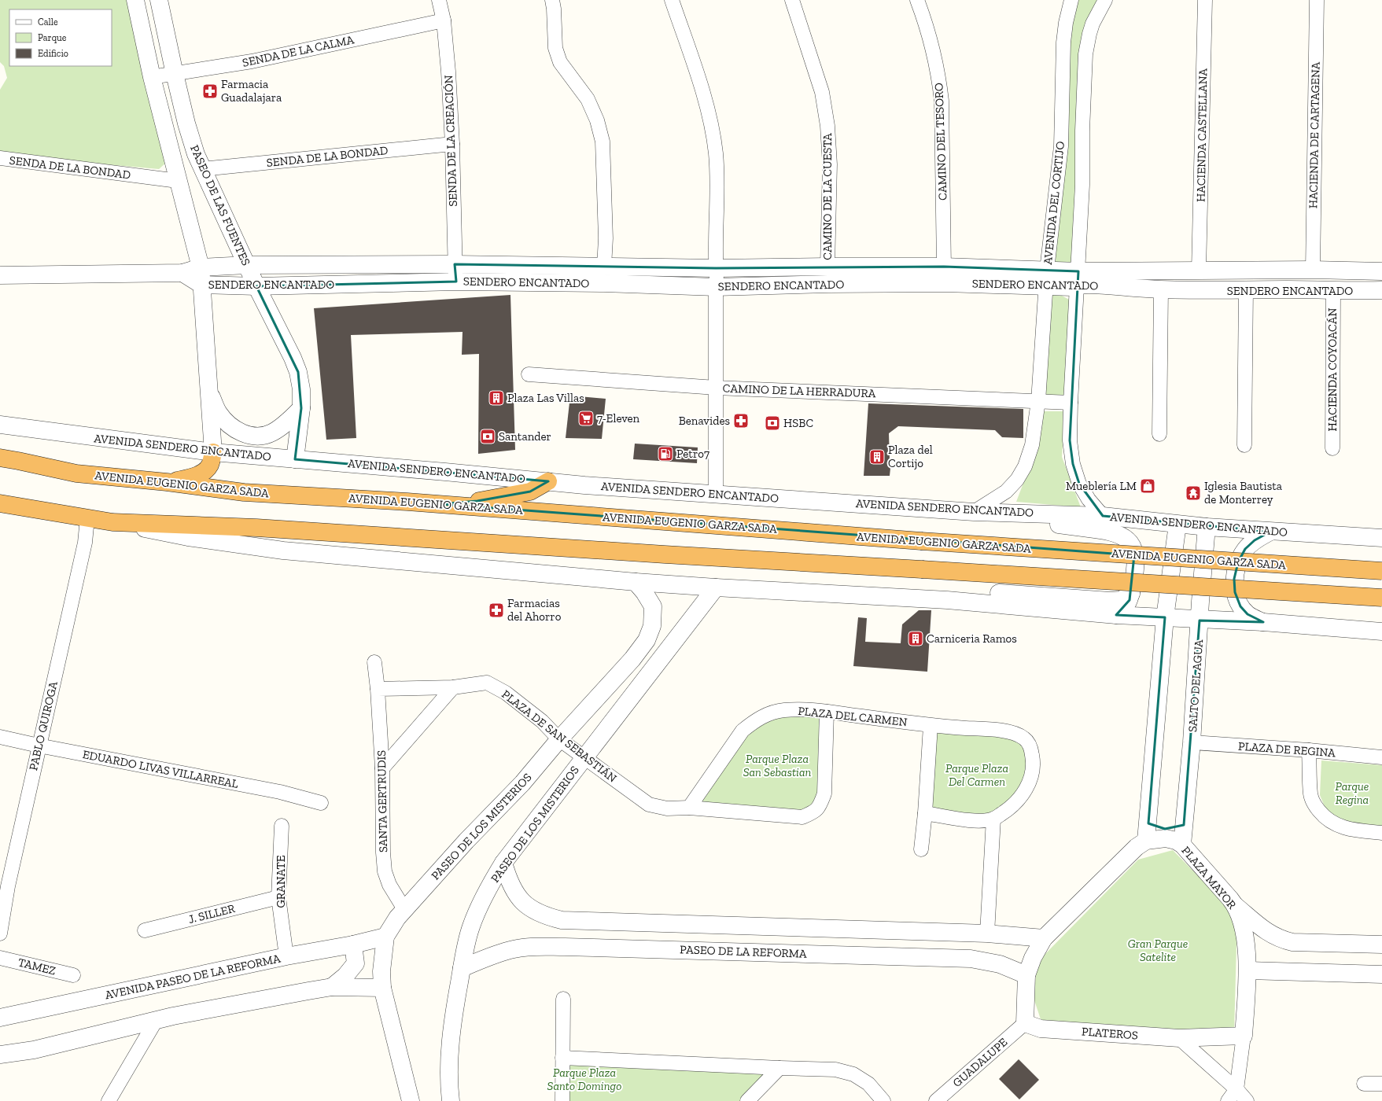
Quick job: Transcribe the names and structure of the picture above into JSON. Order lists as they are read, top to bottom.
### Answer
{
  "streets": {
    "highway": ["AVENIDA EUGENIO GARZA SADA"],
    "street": [
      "SENDA DE LA CALMA",
      "HACIENDA CASTELLANA",
      "HACIENDA DE CARTAGENA",
      "SENDA DE LA CREACIÓN",
      "CAMINO DEL TESORO",
      "SENDA DE LA BONDAD",
      "CAMINO DE LA CUESTA",
      "AVENIDA DEL CORTIJO",
      "PASEO DE LAS FUENTES",
      "SENDERO ENCANTADO",
      "HACIENDA COYOACÁN",
      "CAMINO DE LA HERRADURA",
      "AVENIDA SENDERO ENCANTADO",
      "SALTO DEL AGUA",
      "PLAZA DEL CARMEN",
      "PABLO QUIROGA",
      "PLAZA DE SAN SEBASTIÁN",
      "PLAZA DE REGINA",
      "EDUARDO LIVAS VILLARREAL",
      "SANTA GERTRUDIS",
      "PASEO DE LOS MISTERIOS",
      "PLAZA MAYOR",
      "GRANATE",
      "J. SILLER",
      "PASEO DE LA REFORMA",
      "TAMEZ",
      "AVENIDA PASEO DE LA REFORMA",
      "PLATEROS",
      "GUADALUPE"
    ]
  },
  "crossings": [
    ["SENDA DE LA CALMA", "SENDA DE LA CREACIÓN"],
    ["SENDA DE LA CALMA", "PASEO DE LAS FUENTES"],
    ["HACIENDA CASTELLANA", "SENDERO ENCANTADO"],
    ["HACIENDA DE CARTAGENA", "SENDERO ENCANTADO"],
    ["SENDA DE LA CREACIÓN", "SENDA DE LA BONDAD"],
    ["SENDA DE LA CREACIÓN", "SENDERO ENCANTADO"],
    ["CAMINO DEL TESORO", "SENDERO ENCANTADO"],
    ["SENDA DE LA BONDAD", "PASEO DE LAS FUENTES"],
    ["CAMINO DE LA CUESTA", "SENDERO ENCANTADO"],
    ["AVENIDA DEL CORTIJO", "SENDERO ENCANTADO"],
    ["AVENIDA DEL CORTIJO", "CAMINO DE LA HERRADURA"],
    ["AVENIDA DEL CORTIJO", "AVENIDA SENDERO ENCANTADO"],
    ["PASEO DE LAS FUENTES", "SENDERO ENCANTADO"],
    ["PASEO DE LAS FUENTES", "AVENIDA SENDERO ENCANTADO"],
    ["SENDERO ENCANTADO", "HACIENDA COYOACÁN"],
    ["AVENIDA SENDERO ENCANTADO", "SALTO DEL AGUA"],
    ["SALTO DEL AGUA", "PLAZA DE REGINA"],
    ["SALTO DEL AGUA", "PLAZA MAYOR"],
    ["PLAZA DEL CARMEN", "PLAZA DE SAN SEBASTIÁN"],
    ["PABLO QUIROGA", "EDUARDO LIVAS VILLARREAL"],
    ["PLAZA DE SAN SEBASTIÁN", "PASEO DE LOS MISTERIOS"],
    ["SANTA GERTRUDIS", "PASEO DE LOS MISTERIOS"],
    ["PASEO DE LOS MISTERIOS", "PASEO DE LA REFORMA"],
    ["PASEO DE LOS MISTERIOS", "AVENIDA PASEO DE LA REFORMA"],
    ["PLAZA MAYOR", "PASEO DE LA REFORMA"],
    ["PLAZA MAYOR", "PLATEROS"],
    ["GRANATE", "J. SILLER"],
    ["GRANATE", "AVENIDA PASEO DE LA REFORMA"],
    ["PLATEROS", "GUADALUPE"]
  ],
  "parks": [
    "Parque Plaza San Sebastian",
    "Parque Plaza Del Carmen",
    "Parque Regina",
    "Gran Parque Satelite",
    "Parque Plaza Santo Domingo"
  ],
  "places": {
    "pharmacy": ["Farmacia Guadalajara", "Benavides", "Farmacias del Ahorro"],
    "building": ["Plaza Las Villas", "Plaza del Cortijo", "Carniceria Ramos"],
    "supermarket": ["7-Eleven"],
    "bank": ["HSBC", "Santander"],
    "fuel station": ["Petro7"],
    "shop": ["Mueblería LM"],
    "temple": ["Iglesia Bautista de Monterrey"]
  },
  "legend": ["Calle", "Parque", "Edificio"]
}
